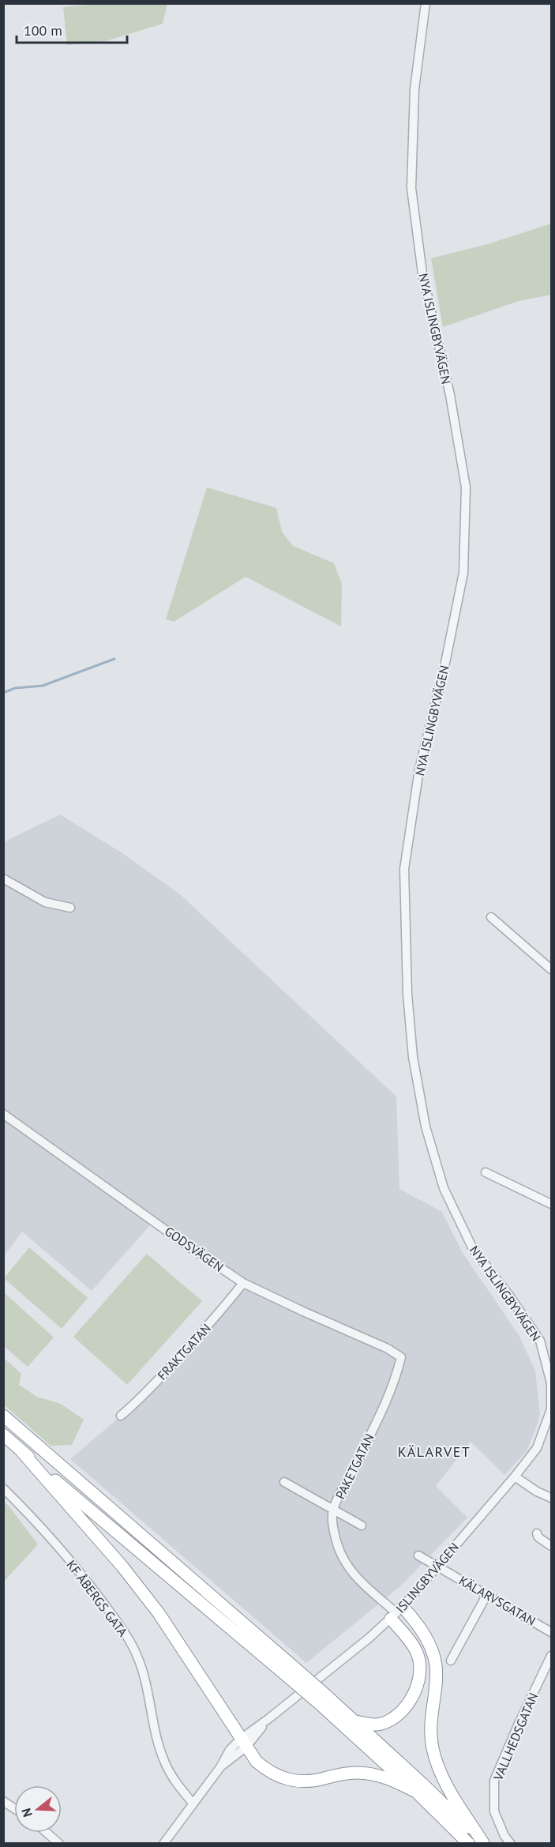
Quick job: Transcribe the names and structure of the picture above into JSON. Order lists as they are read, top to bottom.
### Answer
{
  "streets": {
    "street": [
      "NYA ISLINGBYVÄGEN",
      "GODSVÄGEN",
      "FRAKTGATAN",
      "PAKETGATAN",
      "ISLINGBYVÄGEN",
      "KF ÅBERGS GATA",
      "KÄLARVSGATAN",
      "VALLHEDSGATAN"
    ]
  },
  "crossings": [
    ["NYA ISLINGBYVÄGEN", "ISLINGBYVÄGEN"],
    ["GODSVÄGEN", "FRAKTGATAN"],
    ["GODSVÄGEN", "PAKETGATAN"],
    ["PAKETGATAN", "ISLINGBYVÄGEN"],
    ["ISLINGBYVÄGEN", "KF ÅBERGS GATA"],
    ["ISLINGBYVÄGEN", "KÄLARVSGATAN"]
  ],
  "districts": ["KÄLARVET"],
  "scale_bar": "100 m",
  "north": "left"
}
